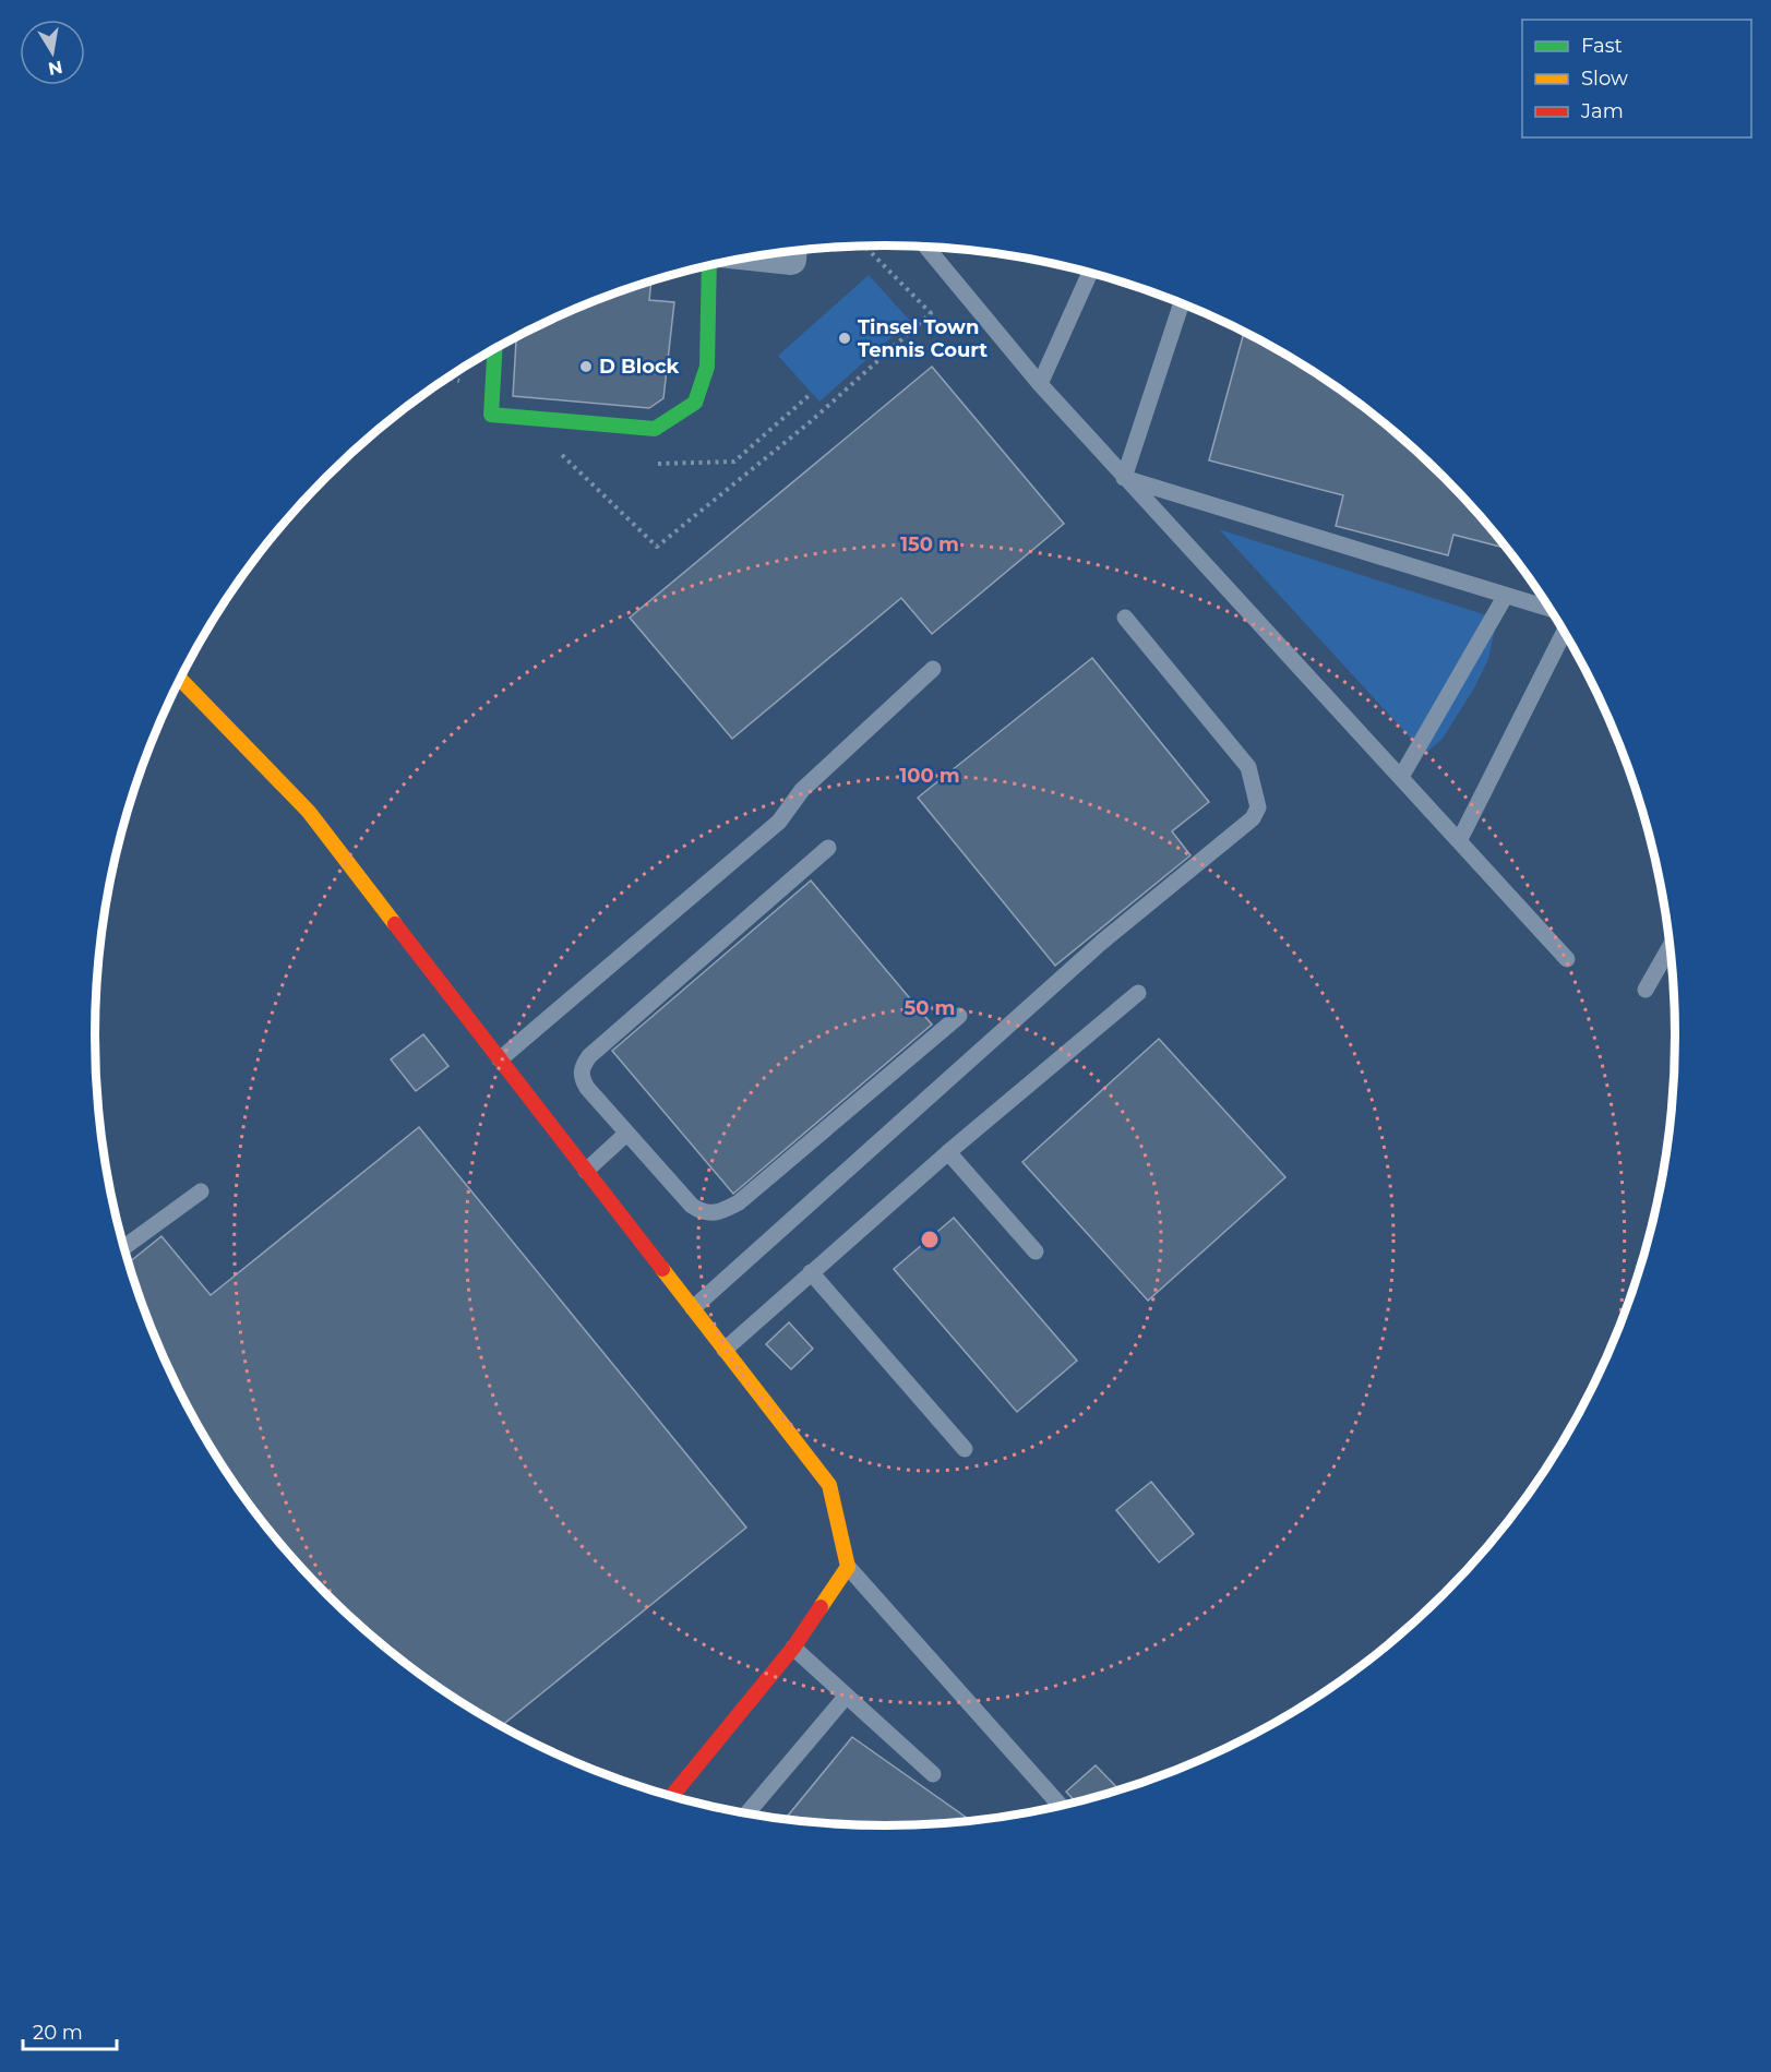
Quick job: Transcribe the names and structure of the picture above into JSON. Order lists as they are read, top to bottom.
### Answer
{
  "places": ["Tinsel Town Tennis Court", "D Block"],
  "legend": ["Fast", "Slow", "Jam"],
  "scale_bar": "20 m",
  "north": "bottom",
  "rings": ["150 m", "100 m", "50 m"]
}
